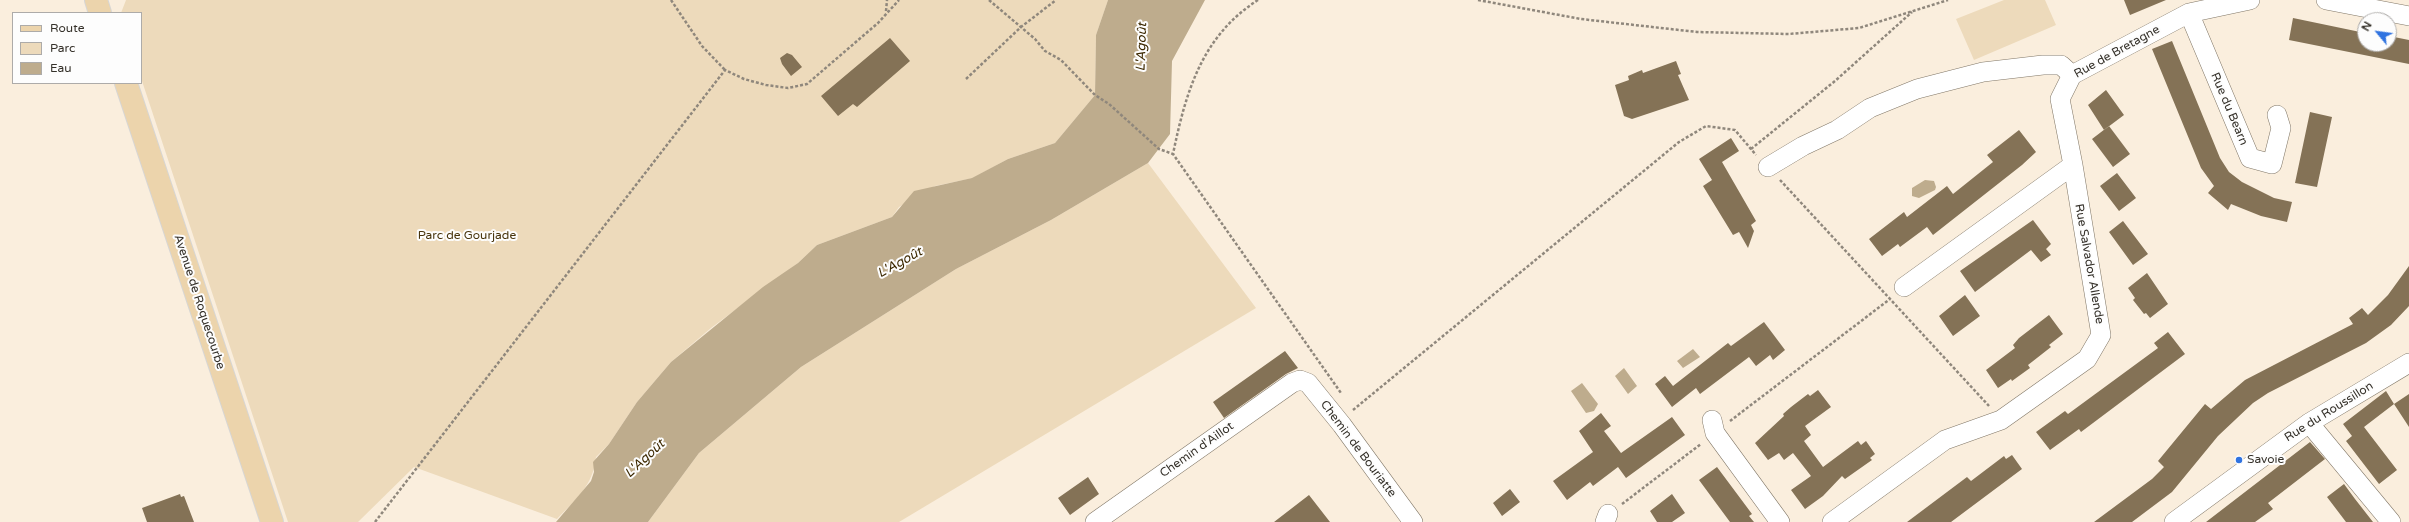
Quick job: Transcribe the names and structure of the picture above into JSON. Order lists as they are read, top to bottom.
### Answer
{
  "streets": {
    "main road": ["Avenue de Roquecourbe"],
    "street": [
      "Rue de Bretagne",
      "Rue du Bearn",
      "Rue Salvador Allende",
      "Rue du Roussillon",
      "Chemin de Bouriatte",
      "Chemin d'Aillot"
    ]
  },
  "crossings": [
    ["Rue de Bretagne", "Rue du Bearn"],
    ["Rue de Bretagne", "Rue Salvador Allende"],
    ["Chemin de Bouriatte", "Chemin d'Aillot"]
  ],
  "water": ["L'Agoût"],
  "parks": ["Parc de Gourjade"],
  "places": ["Savoie"],
  "legend": ["Route", "Parc", "Eau"],
  "north": "top left"
}
